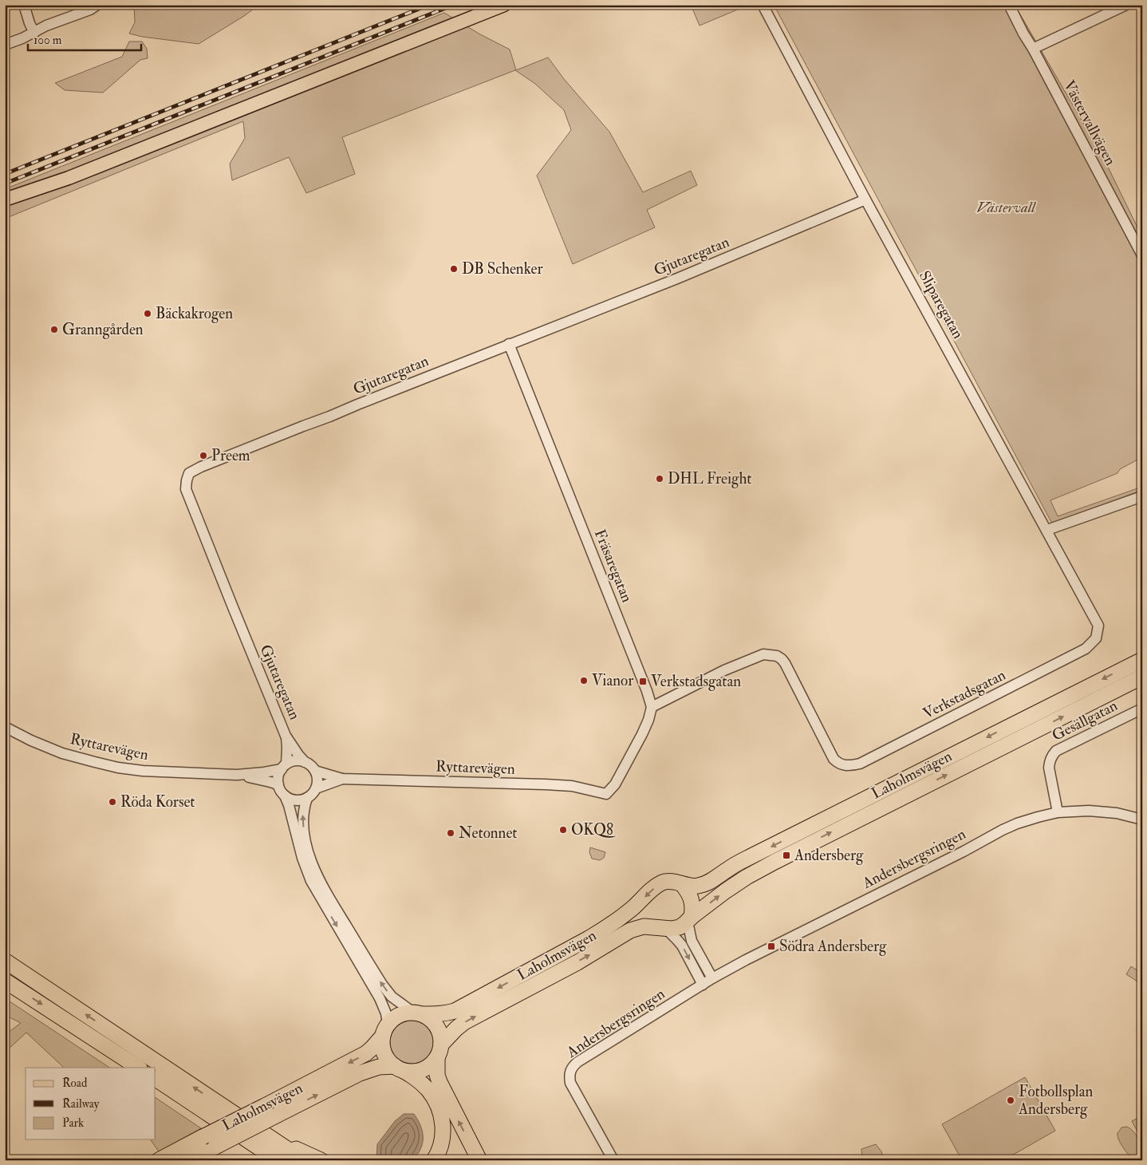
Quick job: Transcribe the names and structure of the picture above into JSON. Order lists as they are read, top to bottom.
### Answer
{
  "streets": {
    "highway": ["Laholmsvägen"],
    "street": [
      "Västervallvägen",
      "Gjutaregatan",
      "Sliparegatan",
      "Fräsaregatan",
      "Verkstadsgatan",
      "Gesällgatan",
      "Ryttarevägen",
      "Andersbergsringen"
    ]
  },
  "crossings": [
    ["Gjutaregatan", "Sliparegatan"],
    ["Gjutaregatan", "Fräsaregatan"],
    ["Gjutaregatan", "Ryttarevägen"],
    ["Sliparegatan", "Verkstadsgatan"],
    ["Fräsaregatan", "Verkstadsgatan"],
    ["Fräsaregatan", "Ryttarevägen"],
    ["Verkstadsgatan", "Ryttarevägen"],
    ["Gesällgatan", "Andersbergsringen"]
  ],
  "parks": ["Västervall"],
  "places": {
    "other": [
      "DB Schenker",
      "Bäckakrogen",
      "Granngården",
      "Preem",
      "DHL Freight",
      "Vianor",
      "Röda Korset",
      "OKQ8",
      "Netonnet",
      "Fotbollsplan Andersberg"
    ],
    "transit": ["Verkstadsgatan", "Andersberg", "Södra Andersberg"]
  },
  "legend": ["Road", "Railway", "Park"],
  "scale_bar": "100 m"
}
